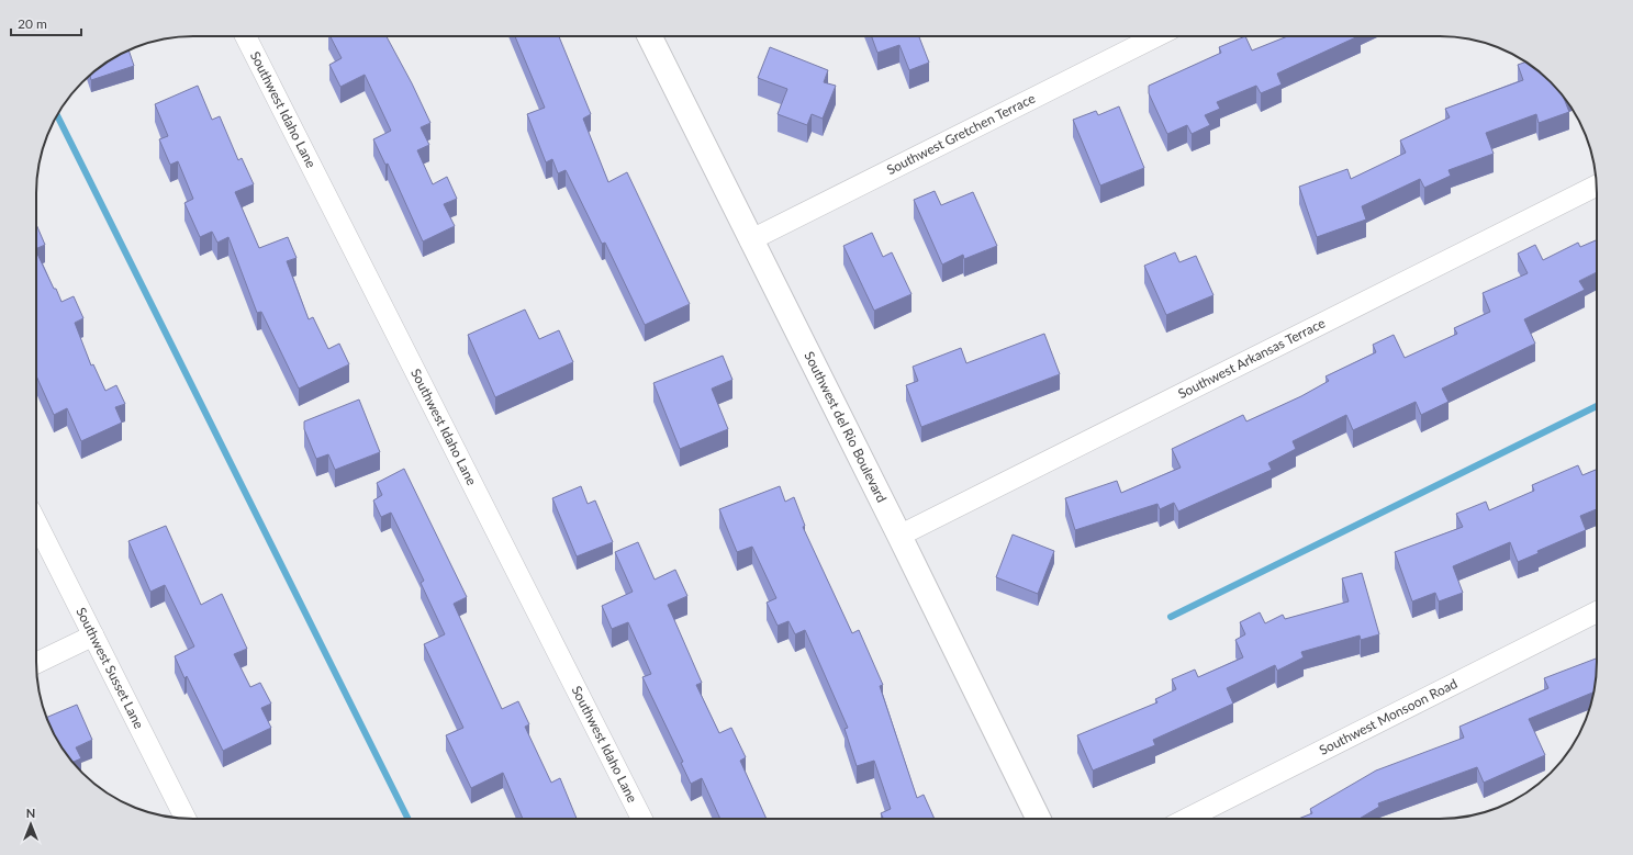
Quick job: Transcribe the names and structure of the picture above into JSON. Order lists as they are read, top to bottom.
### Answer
{
  "streets": {
    "street": [
      "Southwest Idaho Lane",
      "Southwest Gretchen Terrace",
      "Southwest Arkansas Terrace",
      "Southwest del Rio Boulevard",
      "Southwest Susset Lane",
      "Southwest Monsoon Road"
    ]
  },
  "crossings": [
    ["Southwest Gretchen Terrace", "Southwest del Rio Boulevard"],
    ["Southwest Arkansas Terrace", "Southwest del Rio Boulevard"]
  ],
  "scale_bar": "20 m",
  "north": "top"
}
